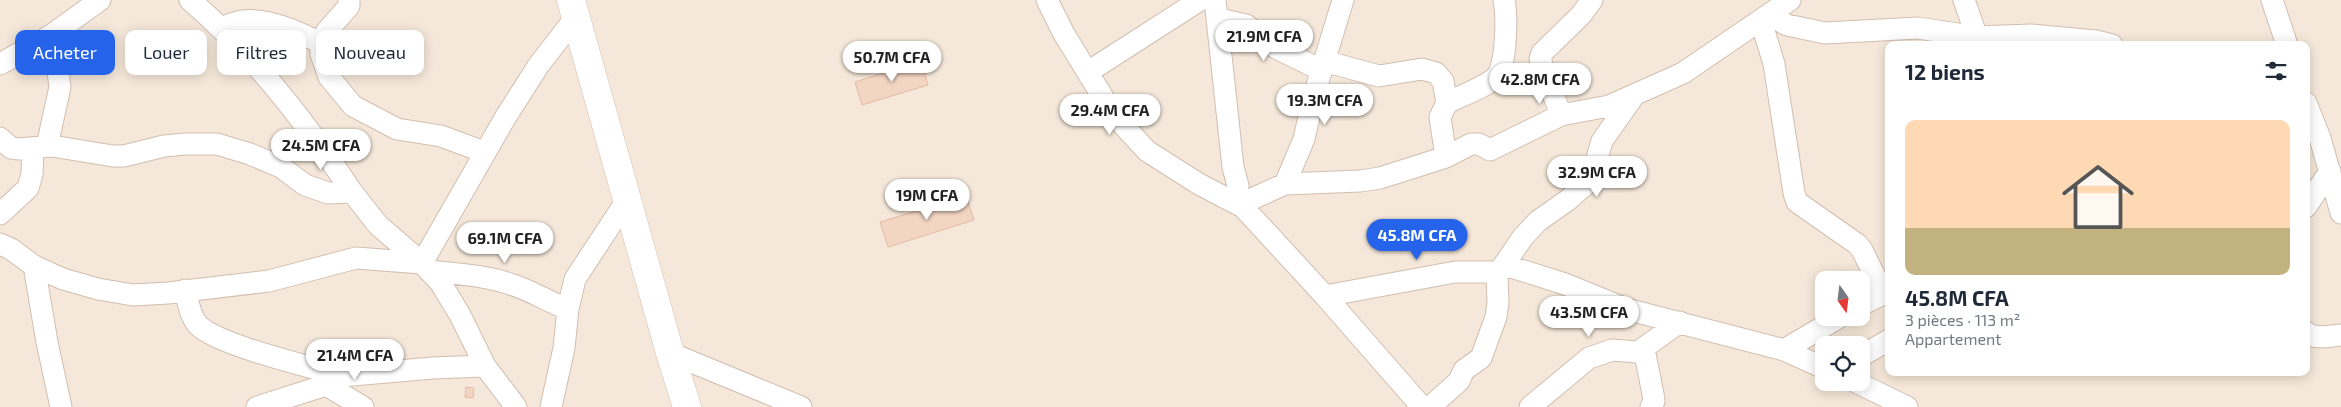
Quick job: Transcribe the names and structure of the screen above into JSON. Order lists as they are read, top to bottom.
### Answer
{
  "north": "bottom",
  "page": {
    "price": [
      "21.9M CFA",
      "50.7M CFA",
      "42.8M CFA",
      "19.3M CFA",
      "29.4M CFA",
      "24.5M CFA",
      "32.9M CFA",
      "19M CFA",
      "45.8M CFA",
      "69.1M CFA",
      "43.5M CFA",
      "21.4M CFA"
    ],
    "chip": [
      "Acheter",
      "Louer",
      "Filtres",
      "Nouveau"
    ],
    "heading": "12 biens",
    "list": [
      {
        "name": "45.8M CFA",
        "note": "3 pièces · 113 m² · Appartement"
      }
    ]
  }
}
